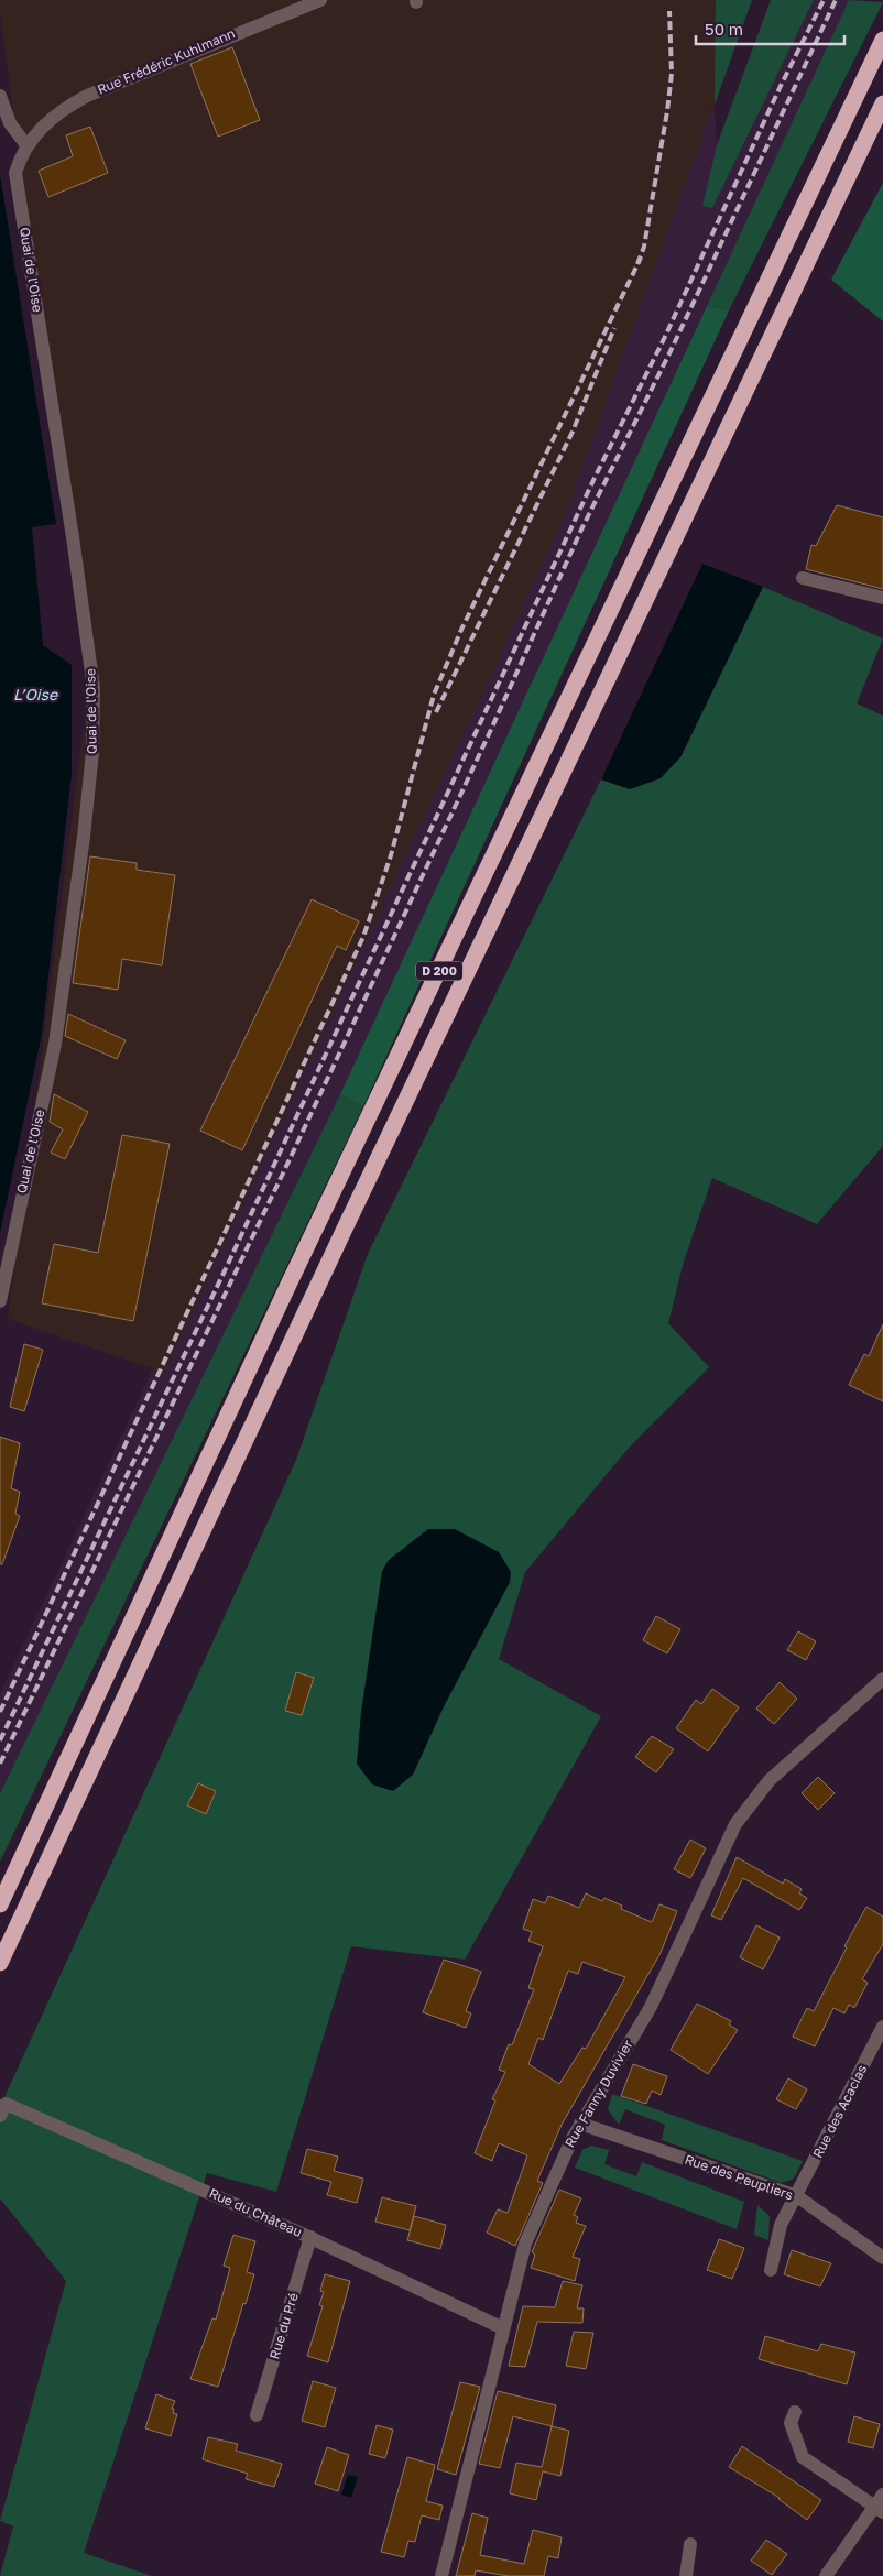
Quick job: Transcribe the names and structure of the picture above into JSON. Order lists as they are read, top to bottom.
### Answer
{
  "streets": {
    "highway": ["D 200"],
    "street": [
      "Rue Frédéric Kuhlmann",
      "Quai de l'Oise",
      "Rue Fanny Duvivier",
      "Rue des Acacias",
      "Rue des Peupliers",
      "Rue du Château",
      "Rue du Pré"
    ]
  },
  "crossings": [
    ["Rue Frédéric Kuhlmann", "Quai de l'Oise"],
    ["Rue Fanny Duvivier", "Rue des Peupliers"],
    ["Rue Fanny Duvivier", "Rue du Château"],
    ["Rue des Acacias", "Rue des Peupliers"],
    ["Rue du Château", "Rue du Pré"]
  ],
  "water": ["L’Oise"],
  "scale_bar": "50 m"
}
